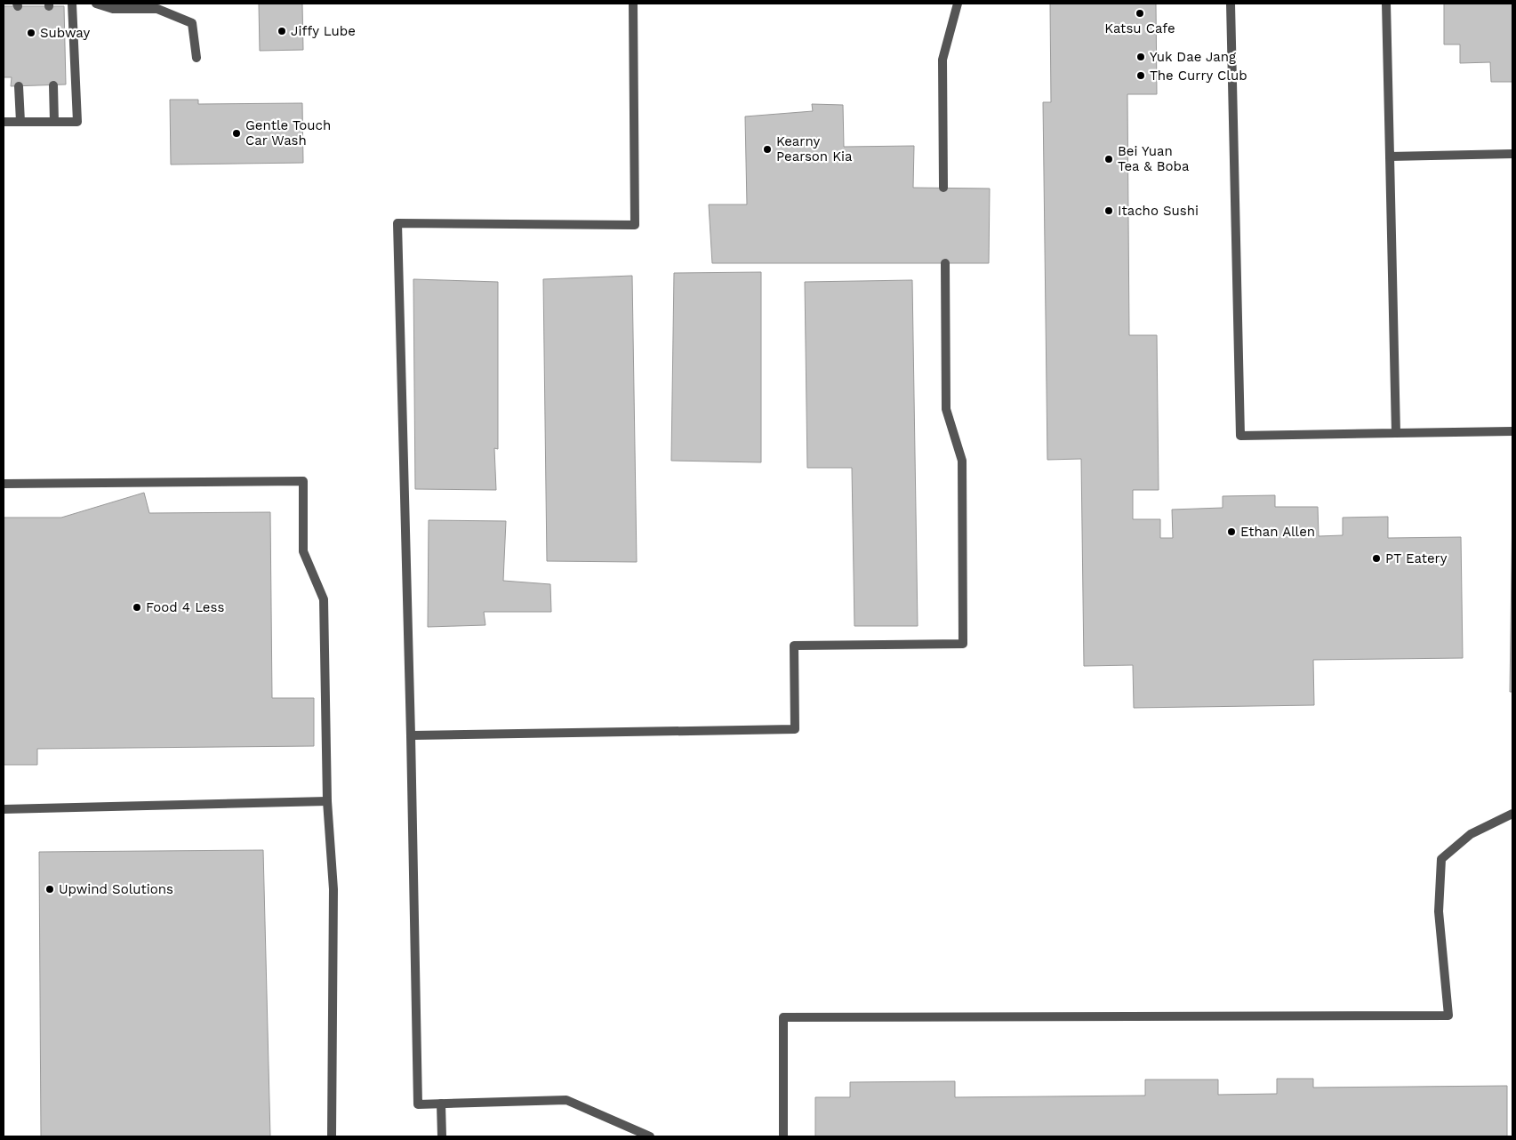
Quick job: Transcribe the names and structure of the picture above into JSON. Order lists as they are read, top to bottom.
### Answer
{
  "places": [
    "Katsu Cafe",
    "Jiffy Lube",
    "Subway",
    "Yuk Dae Jang",
    "The Curry Club",
    "Gentle Touch Car Wash",
    "Kearny Pearson Kia",
    "Bei Yuan Tea & Boba",
    "Itacho Sushi",
    "Ethan Allen",
    "PT Eatery",
    "Food 4 Less",
    "Upwind Solutions"
  ]
}
